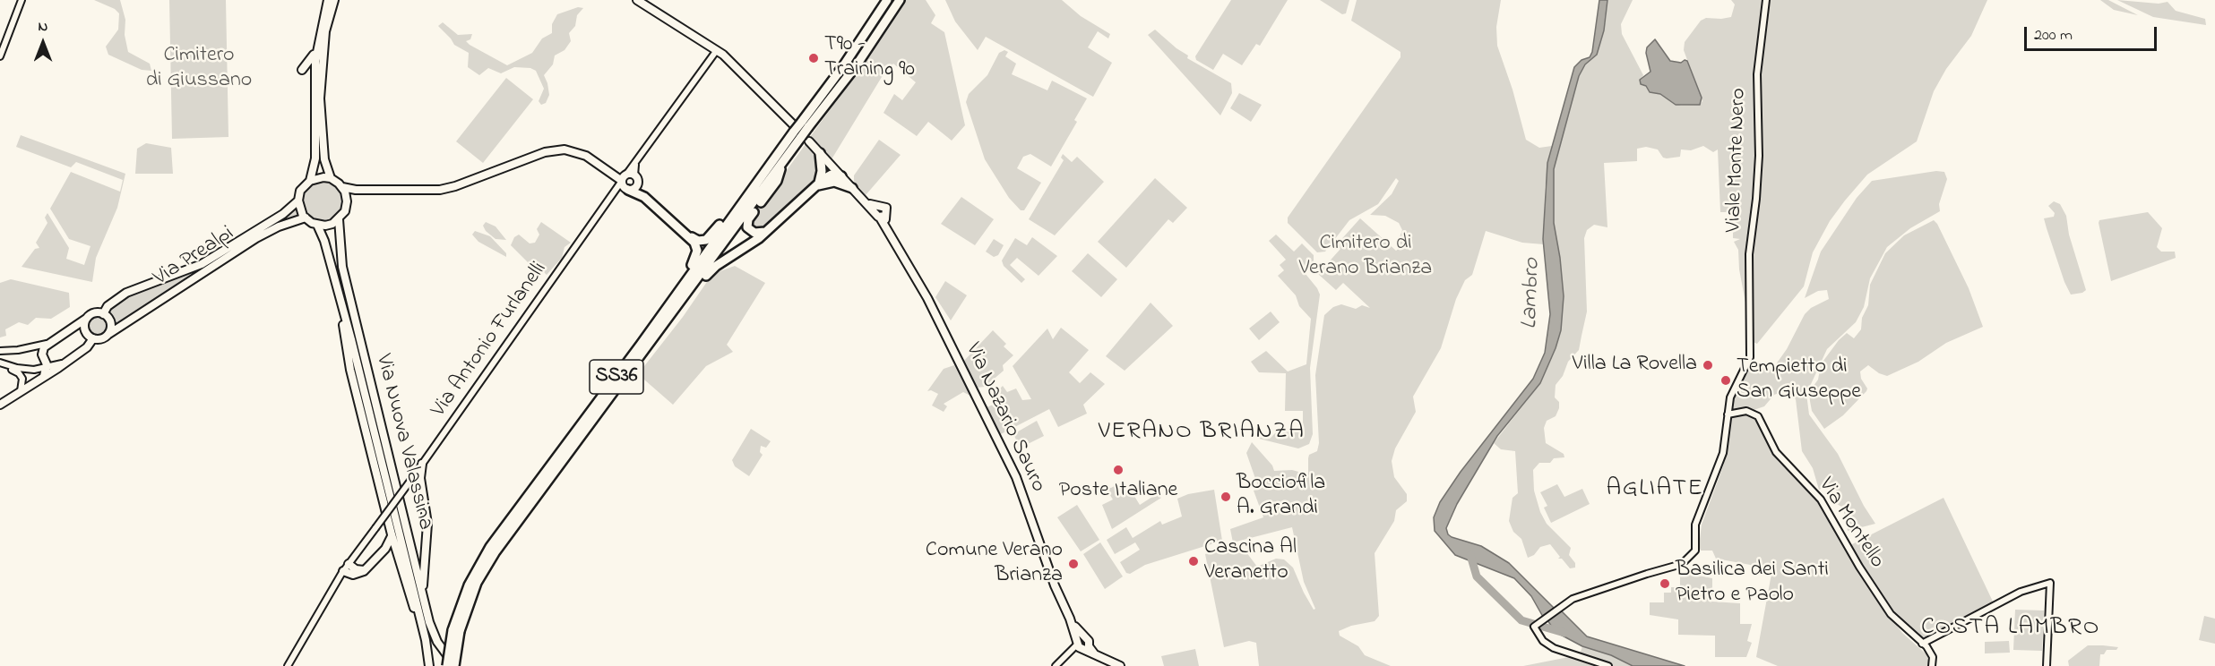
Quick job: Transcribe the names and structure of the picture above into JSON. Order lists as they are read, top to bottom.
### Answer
{
  "streets": {
    "highway": ["SS36"],
    "main road": ["Via Prealpi", "Via Nazario Sauro", "Via Nuova Valassina"],
    "street": ["Viale Monte Nero", "Via Antonio Furlanelli", "Via Montello"]
  },
  "crossings": [
    ["Viale Monte Nero", "Via Montello"],
    ["Via Prealpi", "Via Nuova Valassina"],
    ["SS36", "Via Nuova Valassina"]
  ],
  "districts": ["VERANO BRIANZA", "AGLIATE", "COSTA LAMBRO"],
  "water": ["Lambro"],
  "parks": ["Cimitero di Giussano", "Cimitero di Verano Brianza"],
  "places": [
    "T90 - Training 90",
    "Villa La Rovella",
    "Tempietto di San Giuseppe",
    "Poste Italiane",
    "Bocciofila A. Grandi",
    "Cascina Al Veranetto",
    "Comune Verano Brianza",
    "Basilica dei Santi Pietro e Paolo"
  ],
  "scale_bar": "200 m",
  "north": "top"
}
